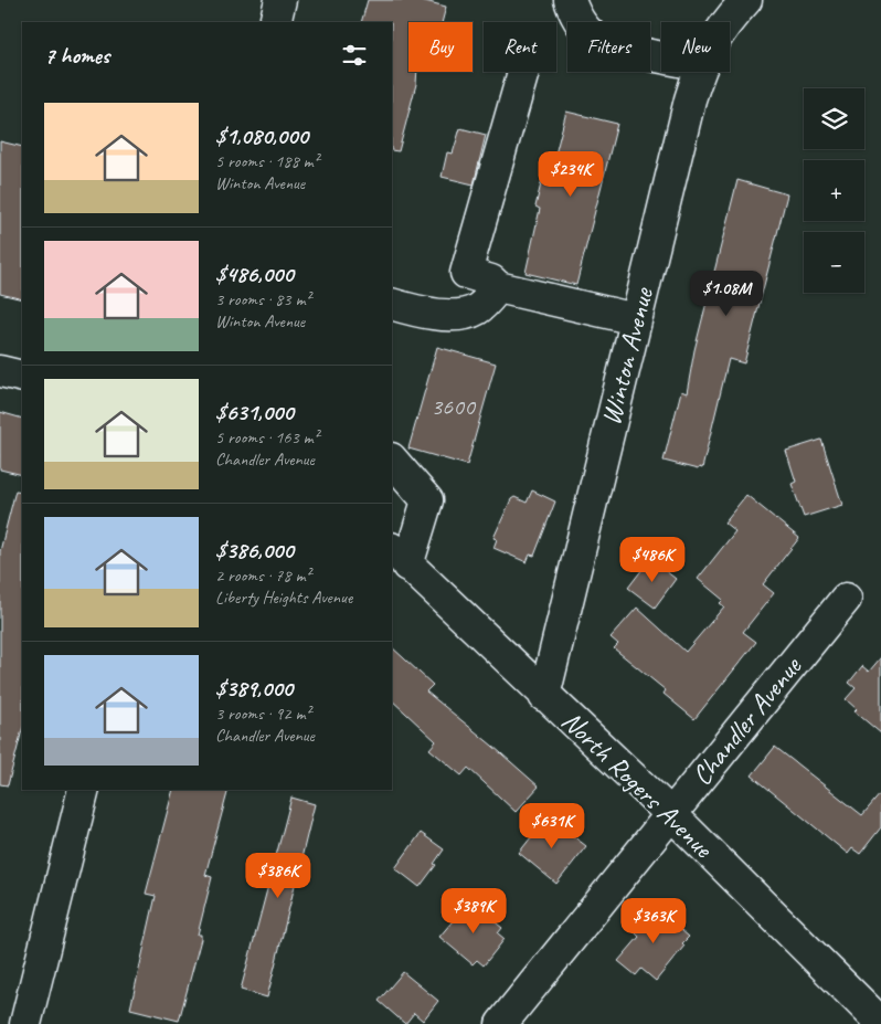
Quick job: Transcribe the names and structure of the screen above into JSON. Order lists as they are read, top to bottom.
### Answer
{
  "streets": {
    "street": ["Winton Avenue", "Chandler Avenue", "North Rogers Avenue"]
  },
  "crossings": [
    ["Winton Avenue", "North Rogers Avenue"],
    ["Chandler Avenue", "North Rogers Avenue"]
  ],
  "house_numbers": ["3600"],
  "page": {
    "chip": [
      "Buy",
      "Rent",
      "Filters",
      "New"
    ],
    "heading": "7 homes",
    "map_buttons": ["+", "−"],
    "list": [
      {
        "name": "$1,080,000",
        "note": "5 rooms · 188 m² · Winton Avenue"
      },
      {
        "name": "$486,000",
        "note": "3 rooms · 83 m² · Winton Avenue"
      },
      {
        "name": "$631,000",
        "note": "5 rooms · 163 m² · Chandler Avenue"
      },
      {
        "name": "$386,000",
        "note": "2 rooms · 78 m² · Liberty Heights Avenue"
      },
      {
        "name": "$389,000",
        "note": "3 rooms · 92 m² · Chandler Avenue"
      }
    ],
    "price": [
      "$234K",
      "$1.08M",
      "$486K",
      "$631K",
      "$386K",
      "$389K",
      "$363K"
    ]
  }
}
